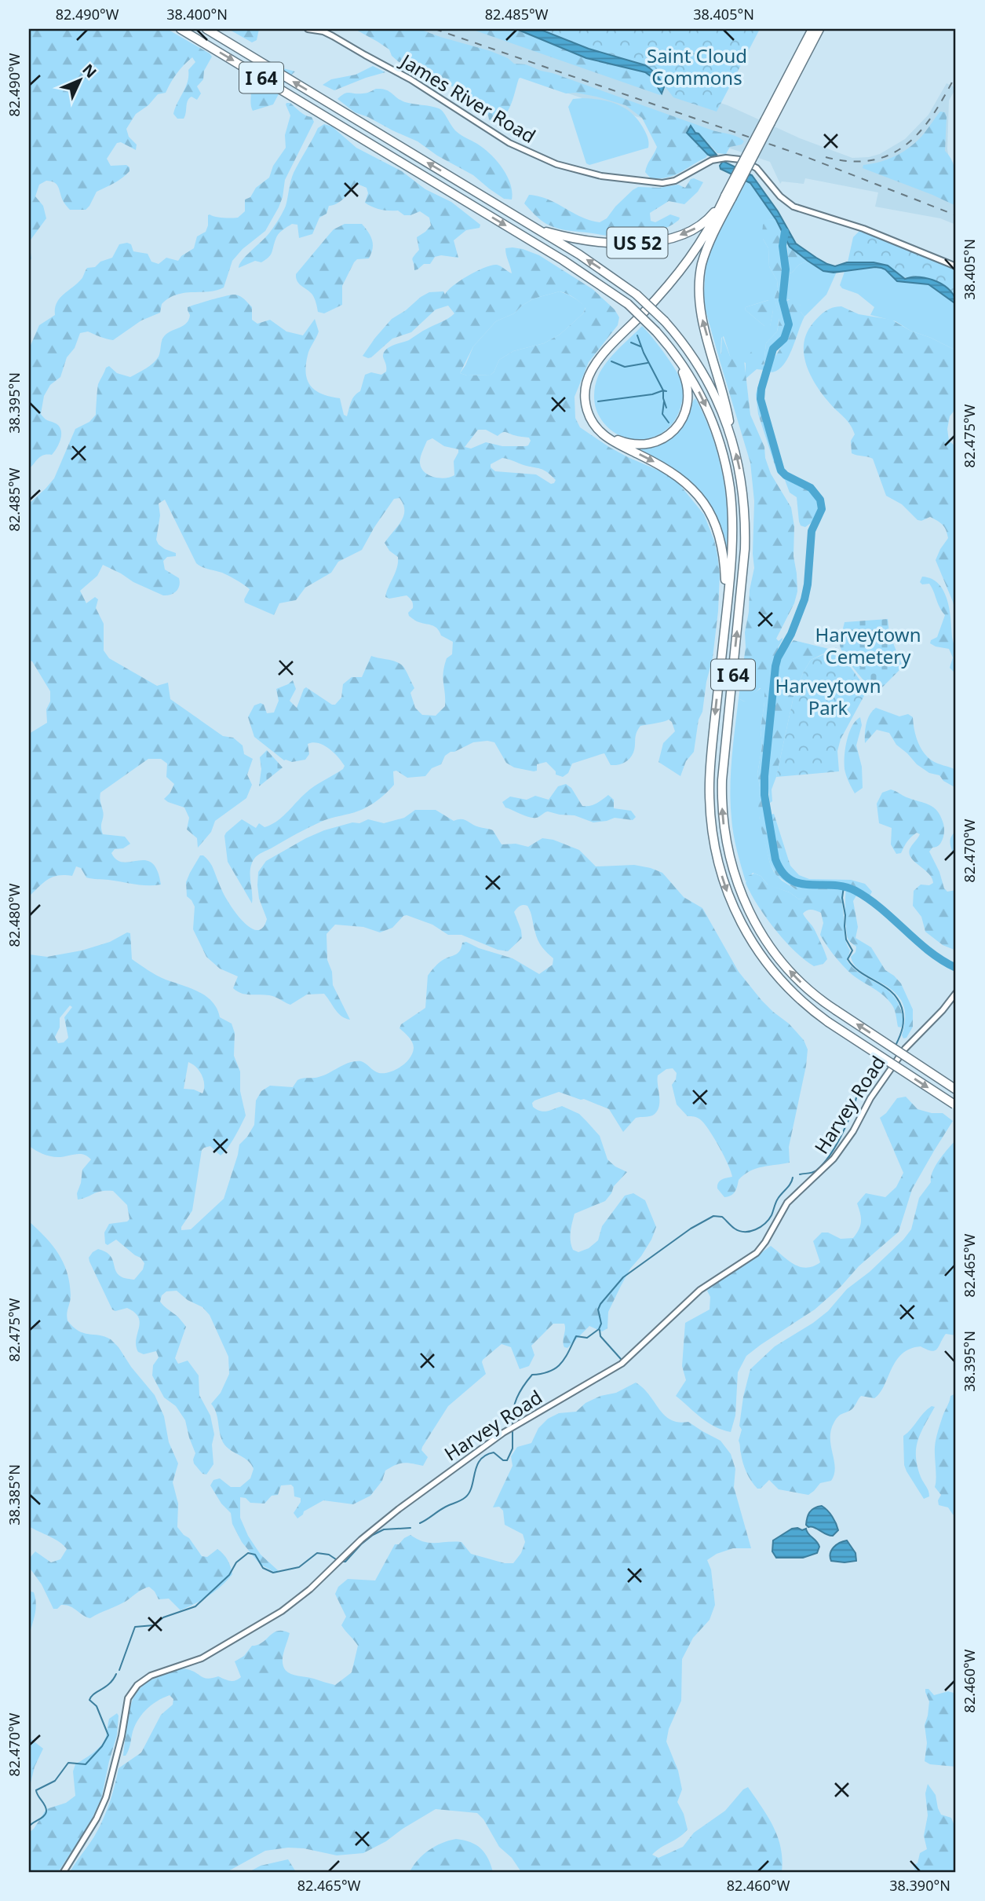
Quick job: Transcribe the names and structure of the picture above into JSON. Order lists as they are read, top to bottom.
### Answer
{
  "streets": {
    "highway": ["I 64", "US 52"],
    "street": ["James River Road", "Harvey Road"]
  },
  "crossings": [
    ["I 64", "US 52"]
  ],
  "parks": ["Saint Cloud Commons", "Harveytown Cemetery", "Harveytown Park"],
  "north": "top right",
  "coordinates": [
    "82.490°W",
    "38.400°N",
    "82.485°W",
    "38.405°N",
    "38.395°N",
    "82.475°W",
    "82.470°W",
    "82.480°W",
    "82.465°W",
    "38.385°N",
    "82.460°W",
    "38.390°N"
  ]
}
